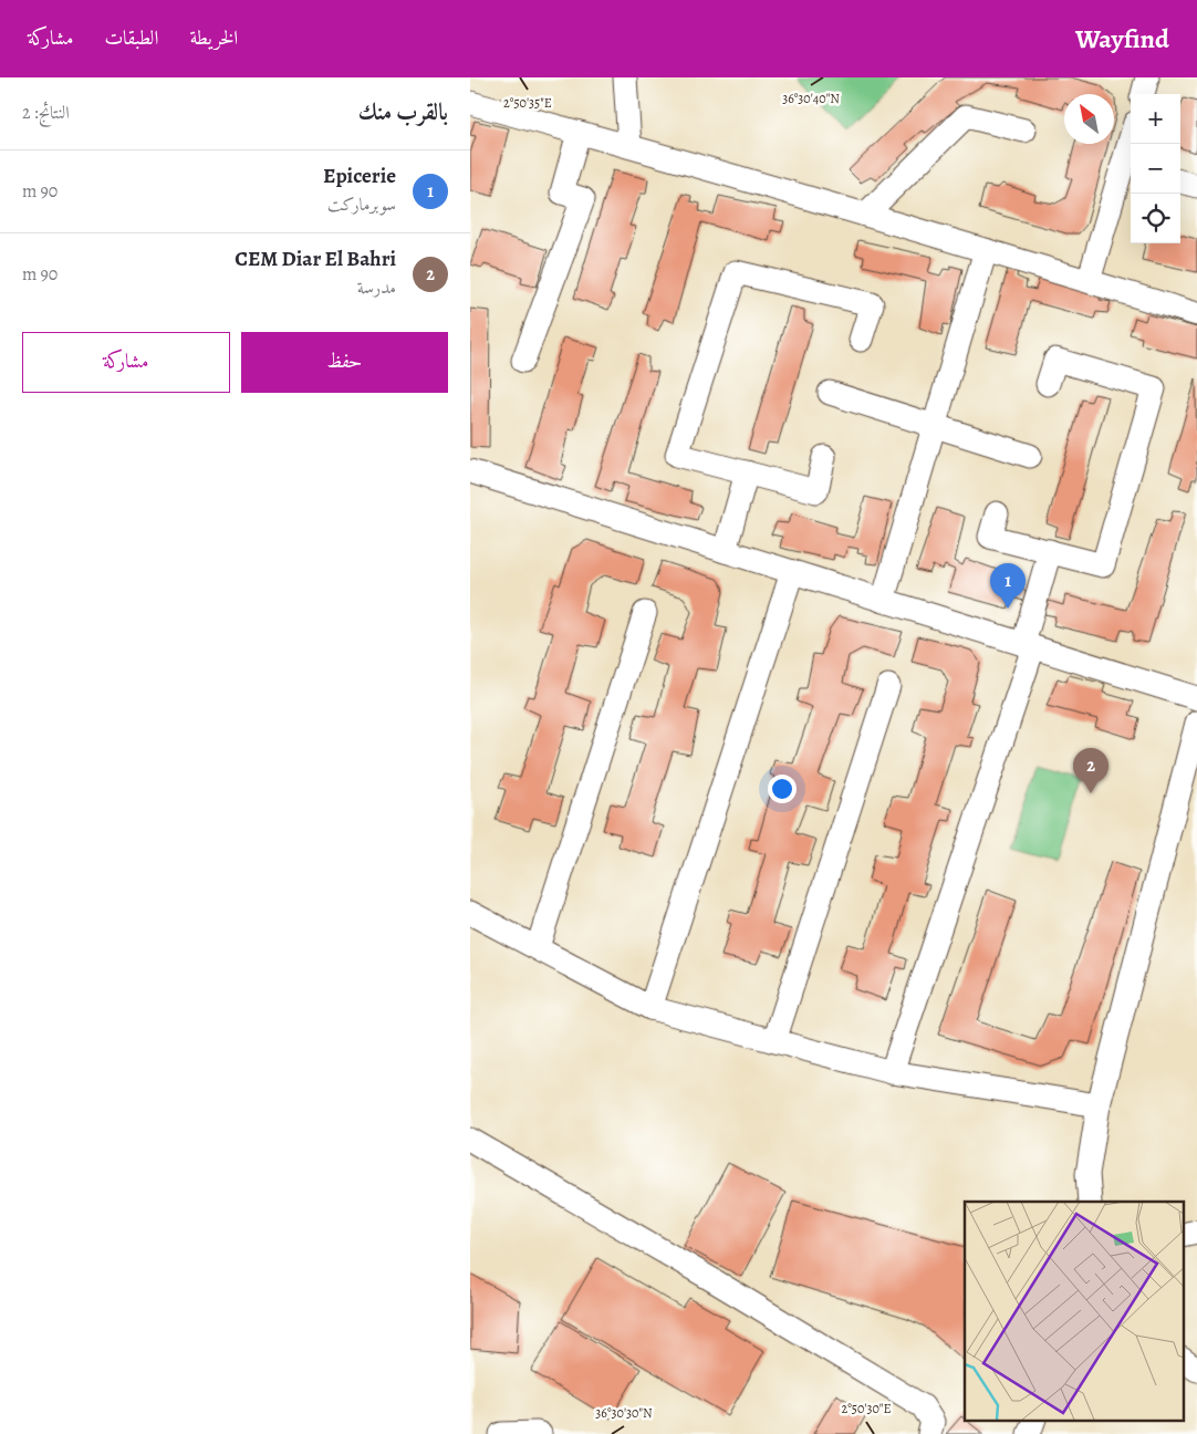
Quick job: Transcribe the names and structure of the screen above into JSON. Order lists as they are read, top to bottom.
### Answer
{
  "north": "top left",
  "page": {
    "header": "Wayfind",
    "nav": ["الخريطة", "الطبقات", "مشاركة"],
    "heading": ["بالقرب منك", "النتائج: 2"],
    "map_buttons": ["+", "−"],
    "list": [
      {
        "mark": "1",
        "name": "Epicerie",
        "note": "سوبرماركت",
        "value": "90 m"
      },
      {
        "mark": "2",
        "name": "CEM Diar El Bahri",
        "note": "مدرسة",
        "value": "90 m"
      }
    ],
    "buttons": ["حفظ", "مشاركة"],
    "pins": ["1", "2"]
  },
  "coordinates": [
    "36°30'40\"N",
    "2°50'35\"E",
    "2°50'30\"E",
    "36°30'30\"N"
  ]
}
